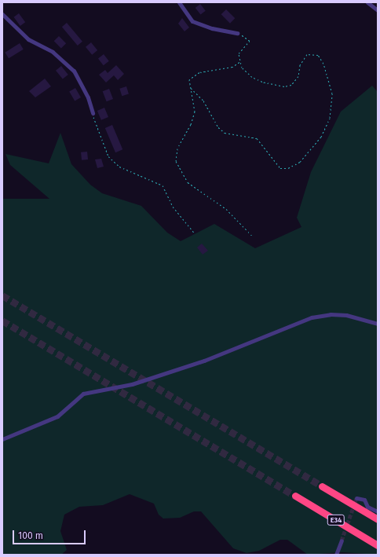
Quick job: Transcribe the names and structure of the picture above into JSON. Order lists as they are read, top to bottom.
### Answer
{
  "streets": {
    "highway": ["E34"]
  },
  "scale_bar": "100 m"
}
